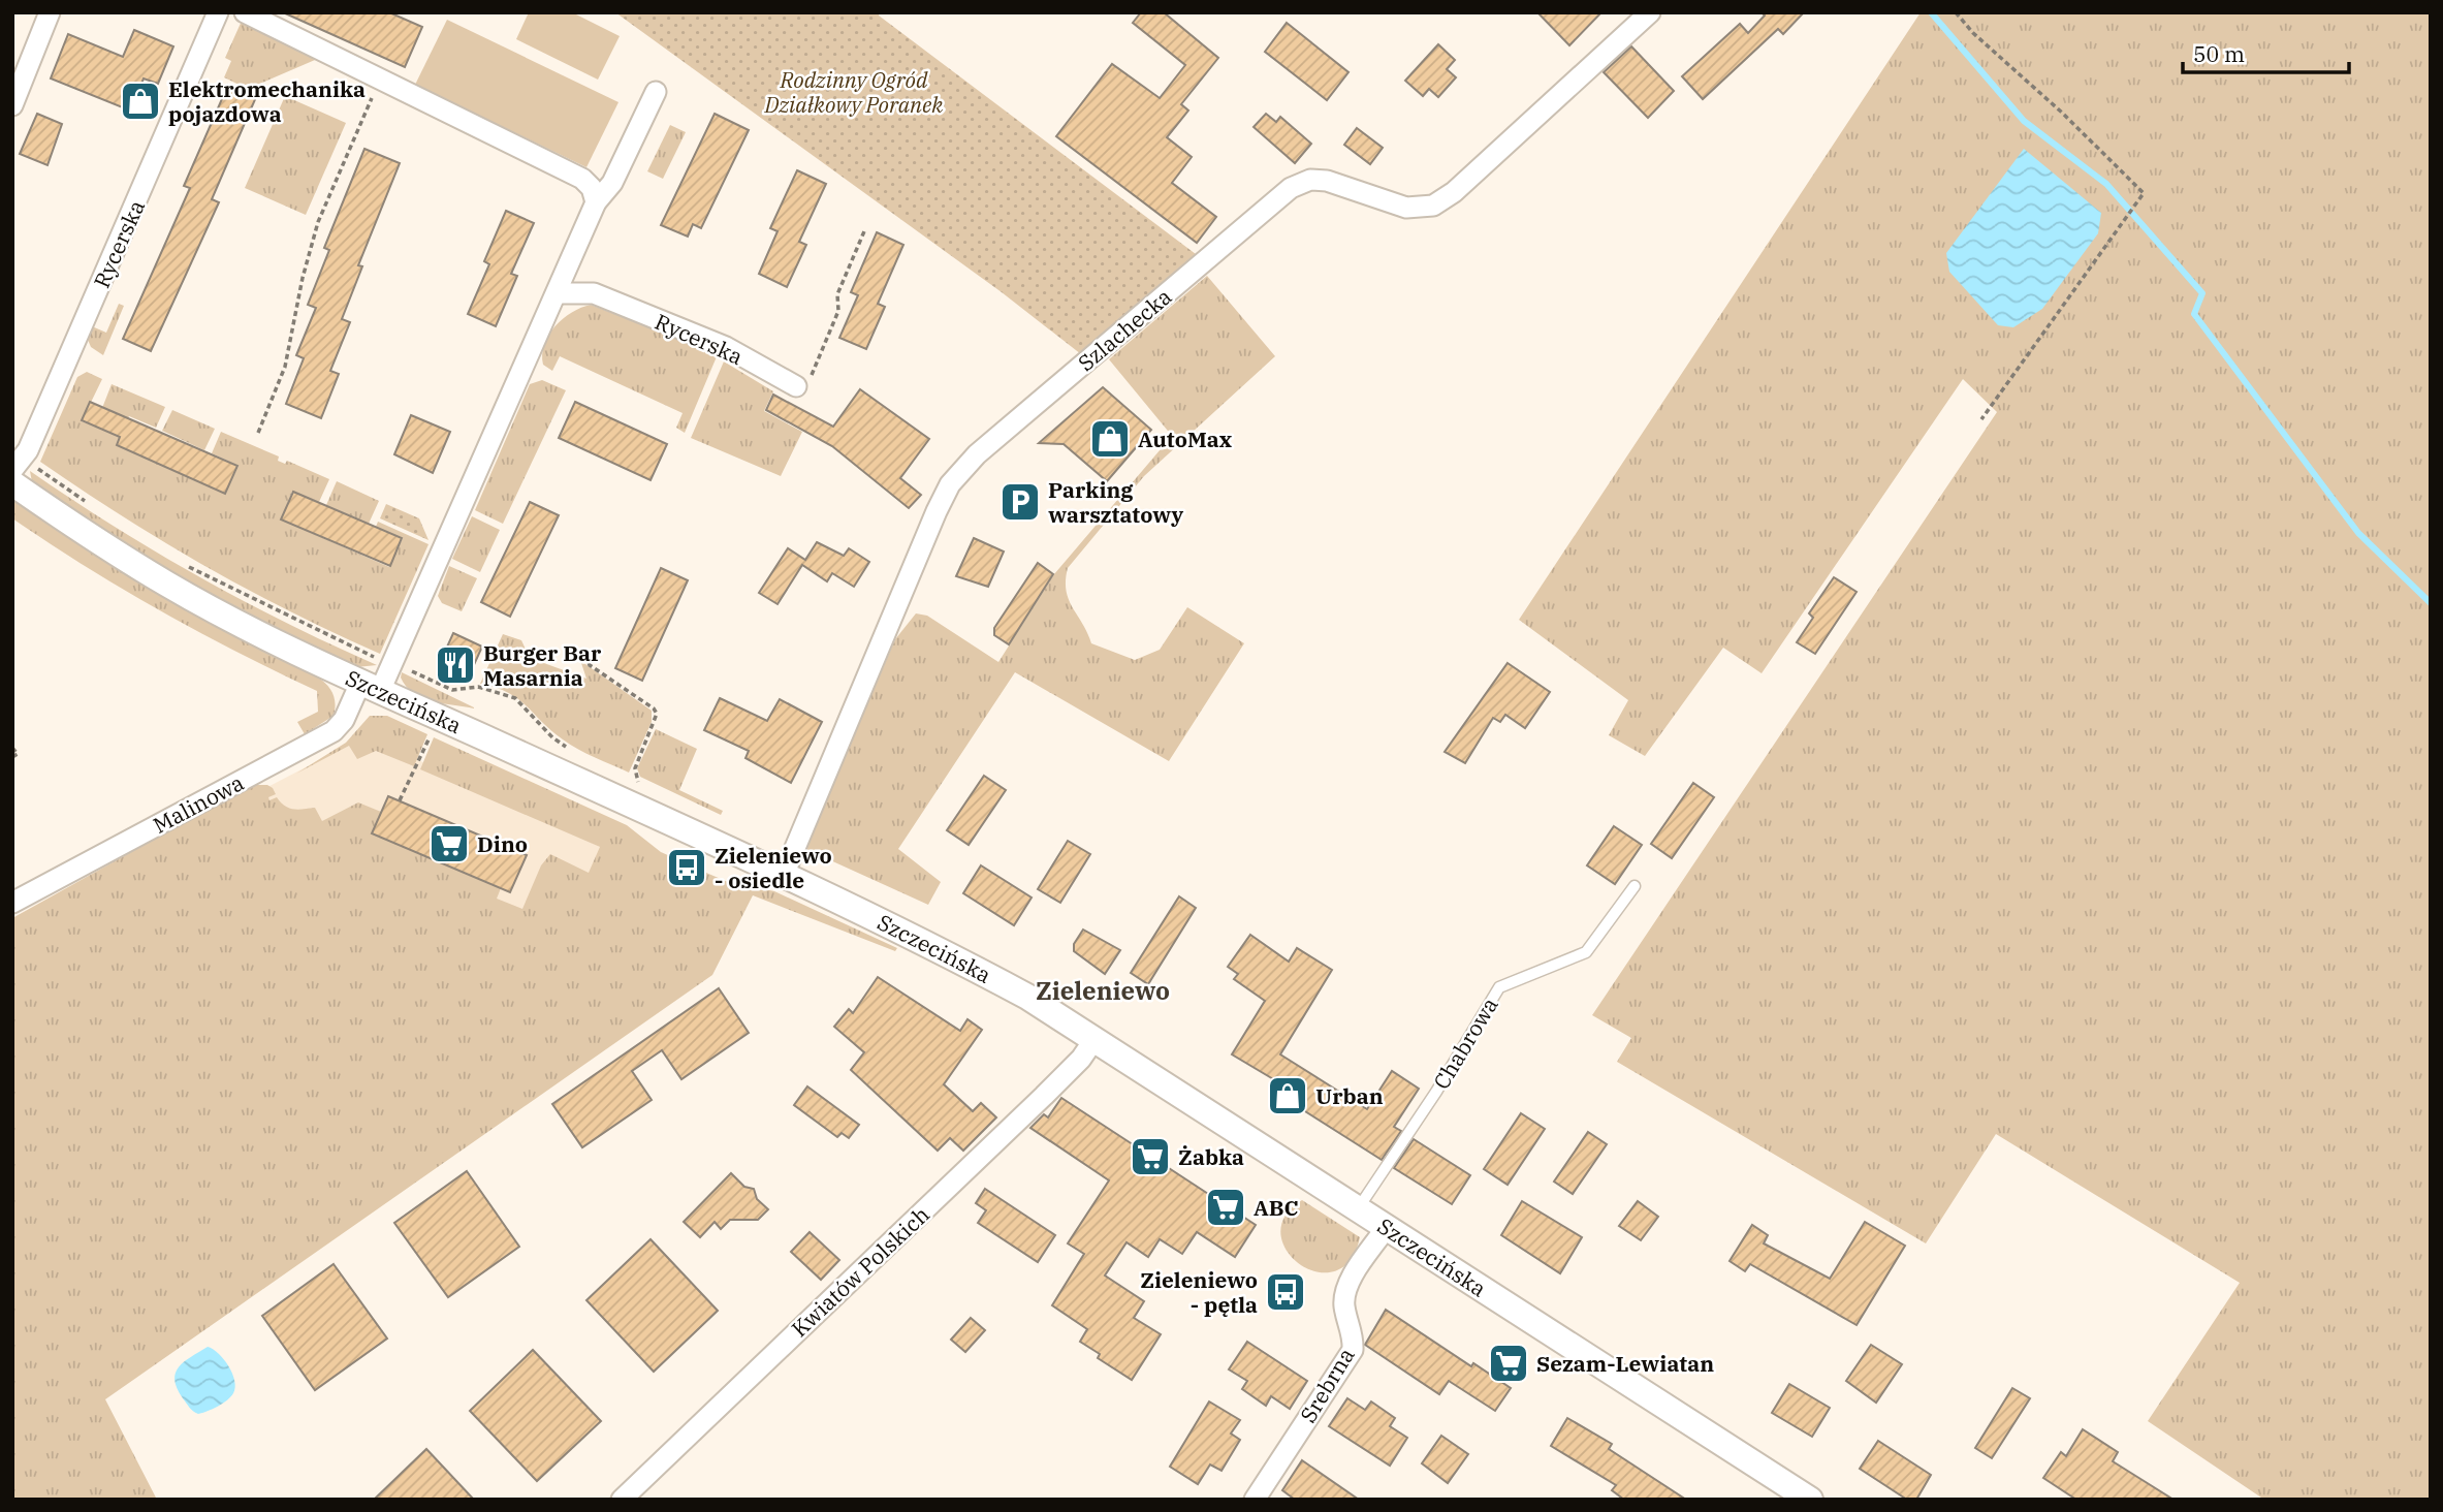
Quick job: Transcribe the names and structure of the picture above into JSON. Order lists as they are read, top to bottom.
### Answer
{
  "streets": {
    "street": [
      "Rycerska",
      "Szlachecka",
      "Szczecińska",
      "Malinowa",
      "Kwiatów Polskich",
      "Srebrna"
    ],
    "lane": ["Chabrowa"]
  },
  "crossings": [
    ["Szlachecka", "Szczecińska"],
    ["Szczecińska", "Malinowa"],
    ["Szczecińska", "Chabrowa"],
    ["Szczecińska", "Kwiatów Polskich"],
    ["Szczecińska", "Srebrna"]
  ],
  "districts": ["Zieleniewo"],
  "parks": ["Rodzinny Ogród Działkowy Poranek"],
  "places": {
    "shop": ["Elektromechanika pojazdowa", "AutoMax", "Urban"],
    "parking": ["Parking warsztatowy"],
    "restaurant": ["Burger Bar Masarnia"],
    "supermarket": [
      "Dino",
      "Żabka",
      "ABC",
      "Sezam-Lewiatan"
    ],
    "bus stop": ["Zieleniewo - osiedle", "Zieleniewo - pętla"]
  },
  "scale_bar": "50 m"
}
